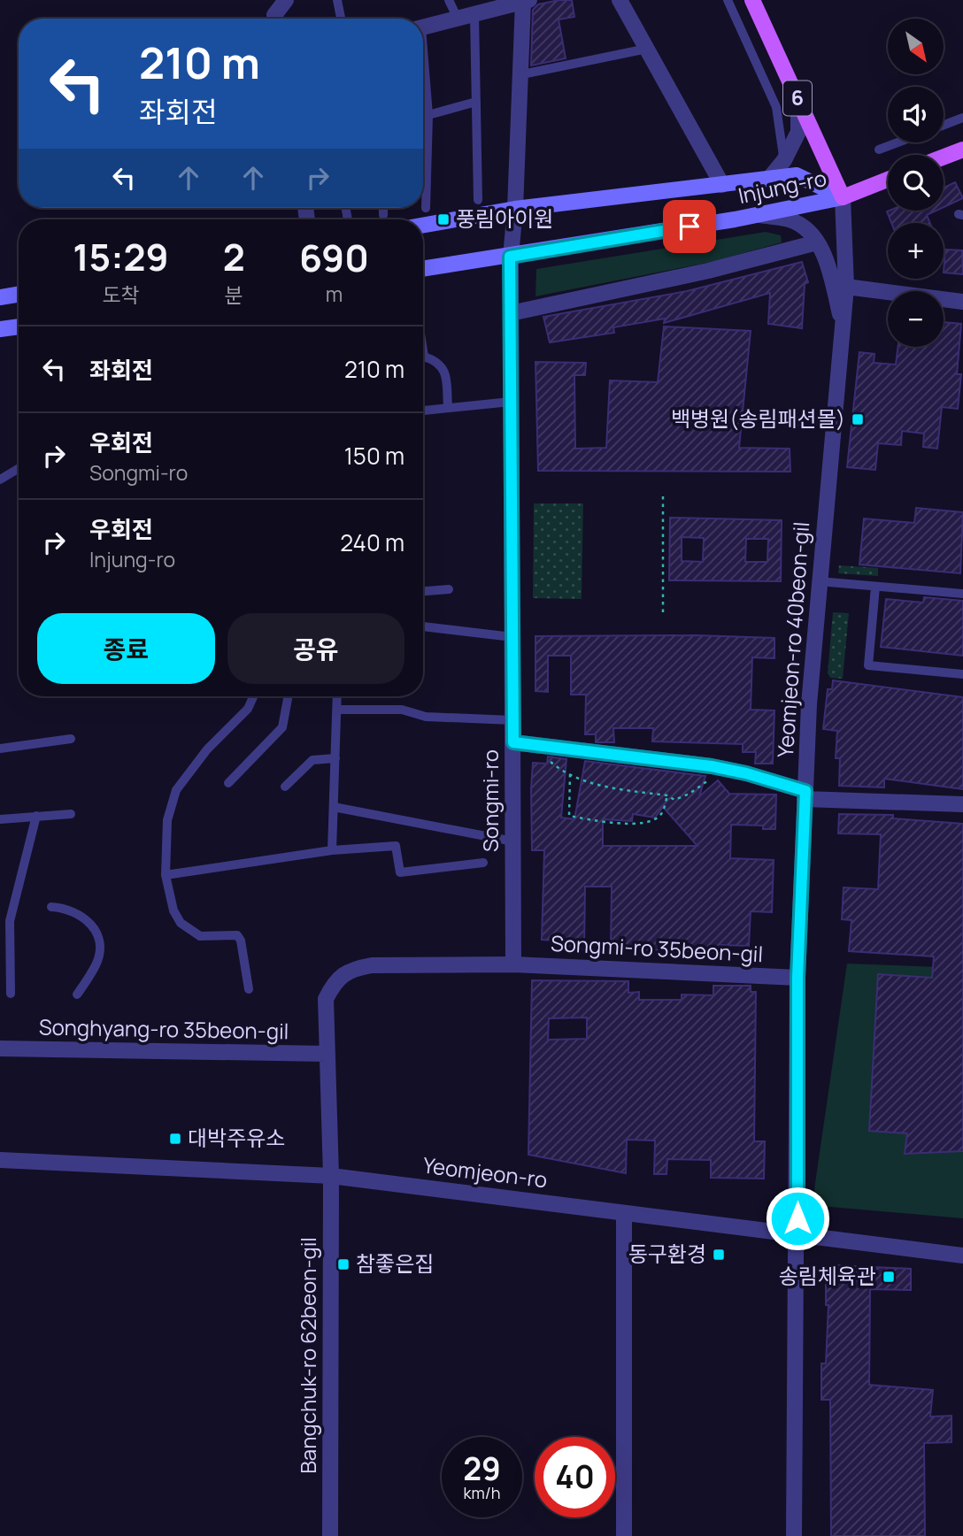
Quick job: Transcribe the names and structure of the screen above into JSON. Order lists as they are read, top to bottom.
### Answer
{
  "streets": {
    "main road": ["6", "Injung-ro"],
    "street": [
      "Yeomjeon-ro 40beon-gil",
      "Songmi-ro",
      "Songmi-ro 35beon-gil",
      "Songhyang-ro 35beon-gil",
      "Yeomjeon-ro",
      "Bangchuk-ro 62beon-gil"
    ]
  },
  "crossings": [
    ["6", "Injung-ro"],
    ["6", "Yeomjeon-ro 40beon-gil"],
    ["Injung-ro", "Yeomjeon-ro 40beon-gil"],
    ["Injung-ro", "Songmi-ro"],
    ["Yeomjeon-ro 40beon-gil", "Songmi-ro 35beon-gil"],
    ["Yeomjeon-ro 40beon-gil", "Yeomjeon-ro"],
    ["Songmi-ro", "Songmi-ro 35beon-gil"],
    ["Yeomjeon-ro", "Bangchuk-ro 62beon-gil"]
  ],
  "places": {
    "transit": [
      "풍림아이원",
      "백병원(송림패션몰)",
      "대박주유소",
      "동구환경",
      "참좋은집",
      "송림체육관"
    ]
  },
  "north": "bottom right",
  "page": {
    "map_buttons": ["+", "−"],
    "turn": ["210 m", "좌회전"],
    "eta": [
      "15:29",
      "도착",
      "2",
      "분",
      "690",
      "m"
    ],
    "list": [
      {
        "name": "좌회전",
        "value": "210 m"
      },
      {
        "name": "우회전",
        "note": "Songmi-ro",
        "value": "150 m"
      },
      {
        "name": "우회전",
        "note": "Injung-ro",
        "value": "240 m"
      }
    ],
    "buttons": ["종료", "공유"],
    "speed": "29 km/h",
    "limit": "40"
  }
}
